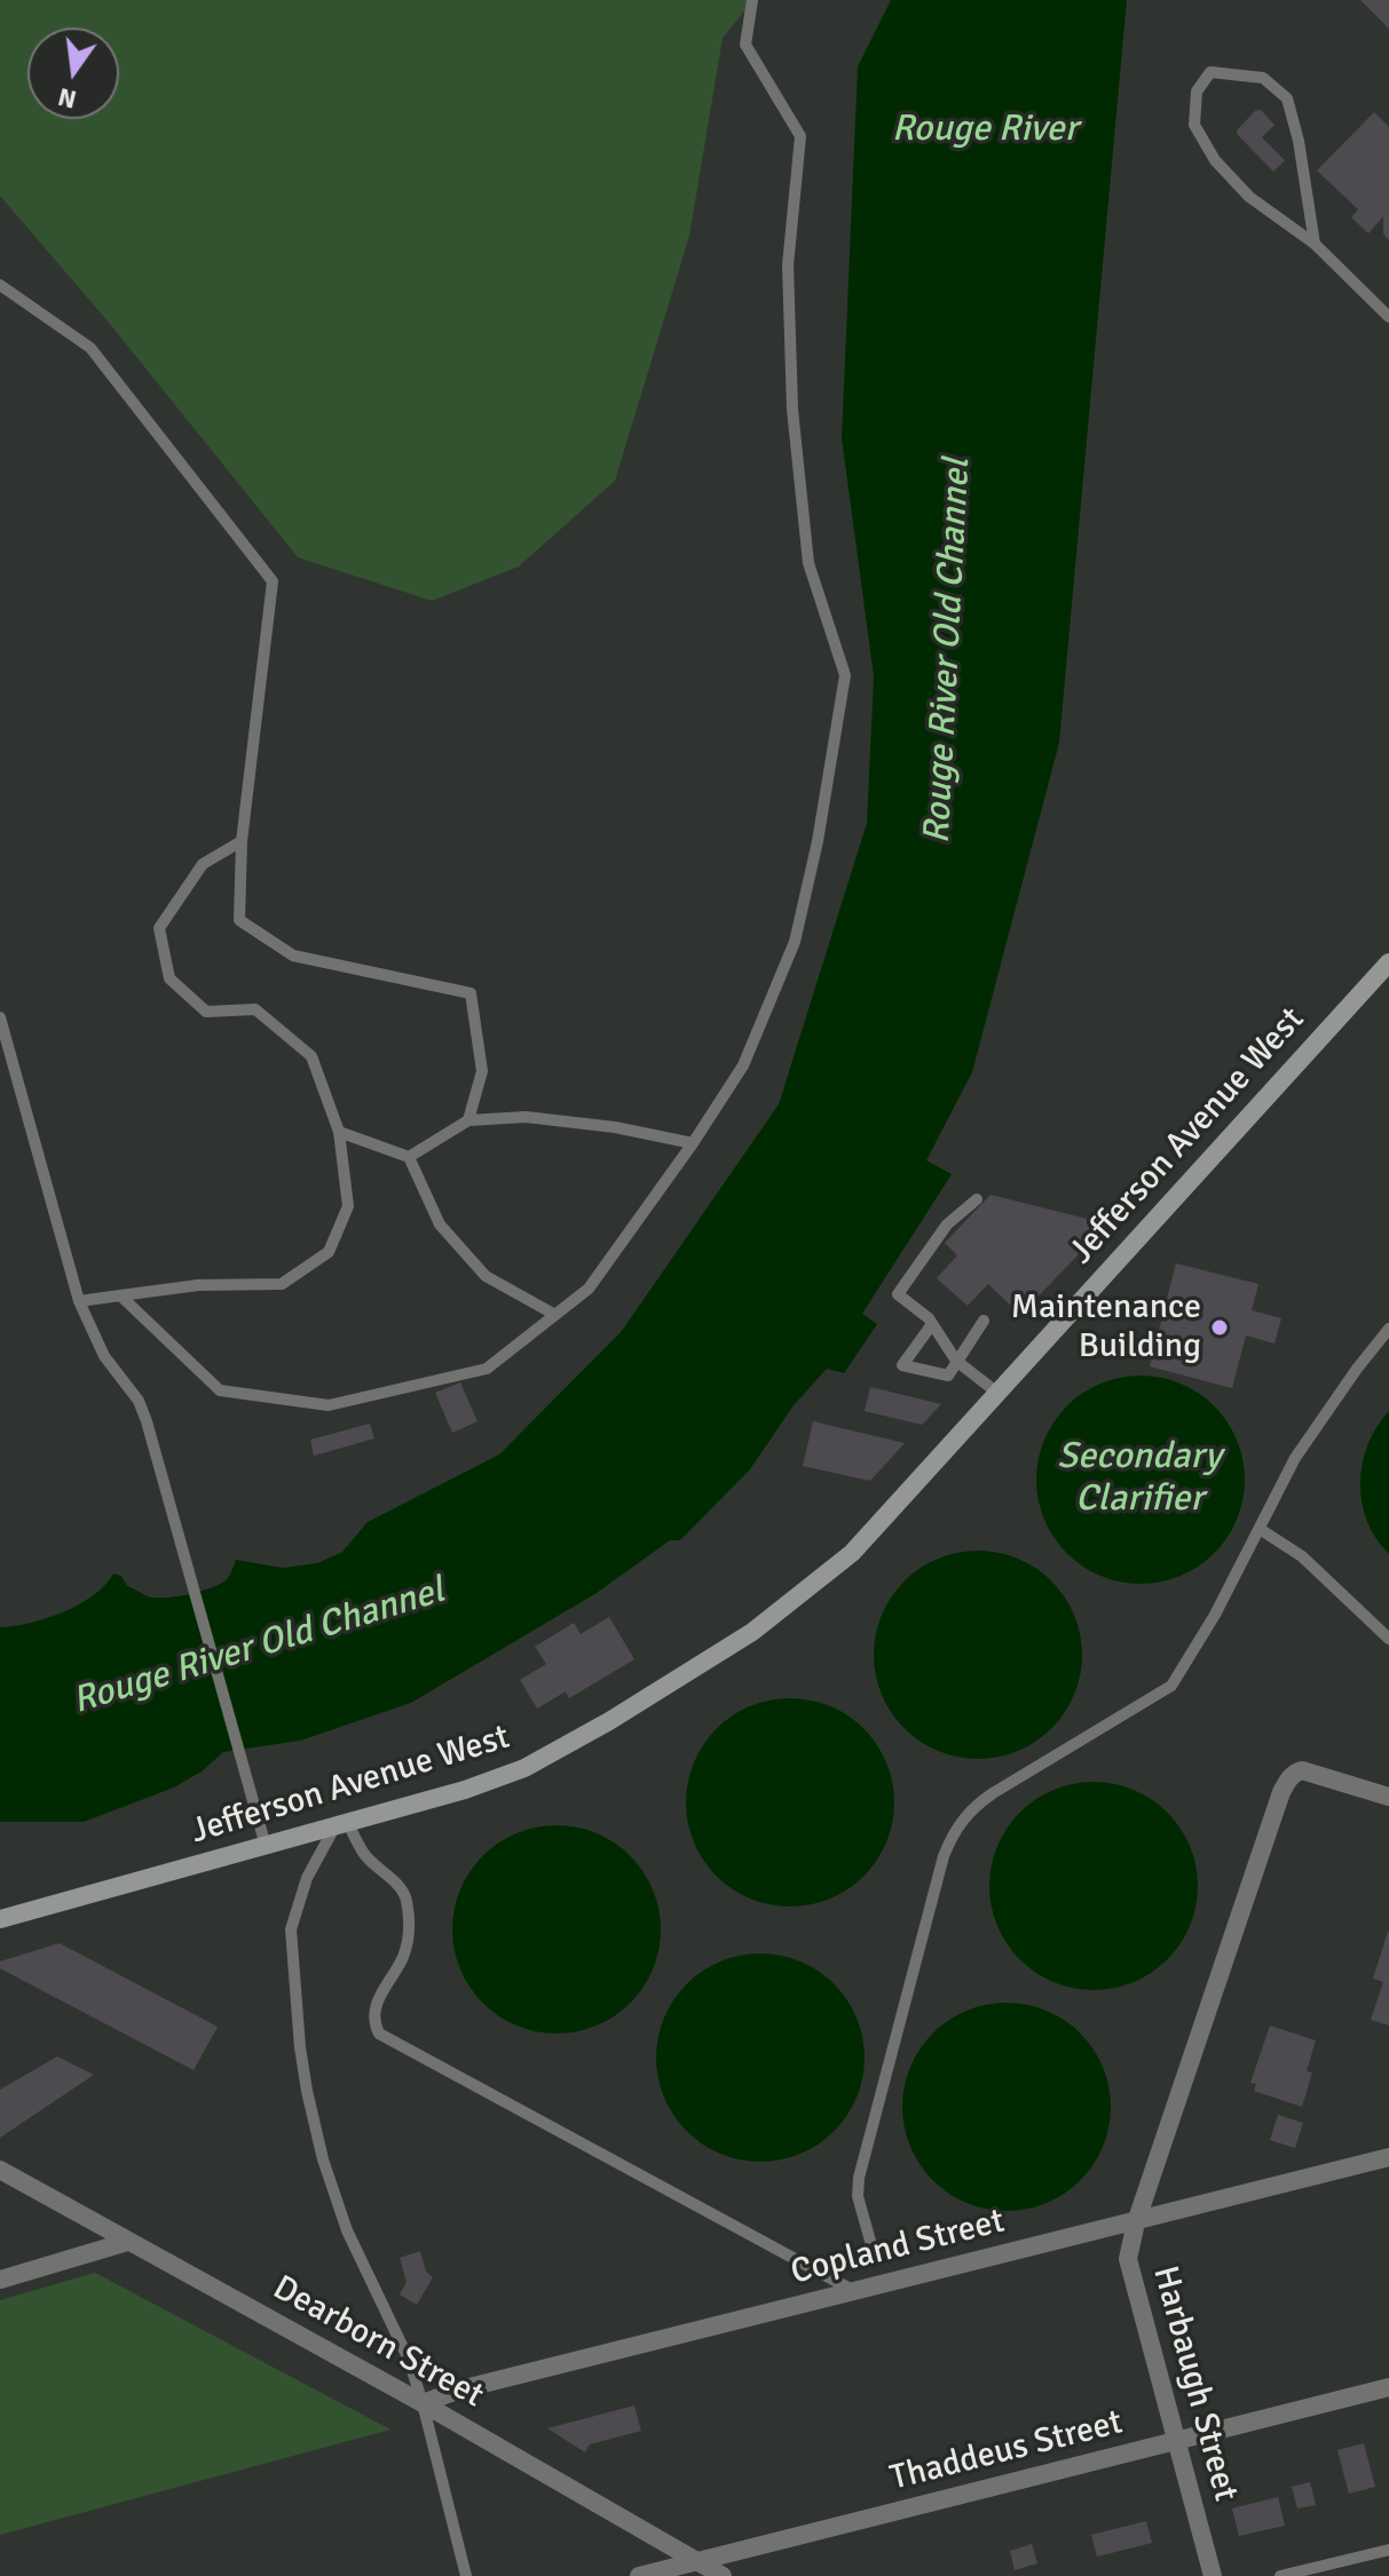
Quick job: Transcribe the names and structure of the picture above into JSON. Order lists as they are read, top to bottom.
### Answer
{
  "streets": {
    "main road": ["Jefferson Avenue West"],
    "street": [
      "Copland Street",
      "Dearborn Street",
      "Harbaugh Street",
      "Thaddeus Street"
    ]
  },
  "crossings": [
    ["Copland Street", "Dearborn Street"],
    ["Copland Street", "Harbaugh Street"],
    ["Dearborn Street", "Thaddeus Street"],
    ["Harbaugh Street", "Thaddeus Street"]
  ],
  "water": ["Rouge River", "Rouge River Old Channel", "Secondary Clarifier"],
  "places": ["Maintenance Building"],
  "north": "bottom"
}
